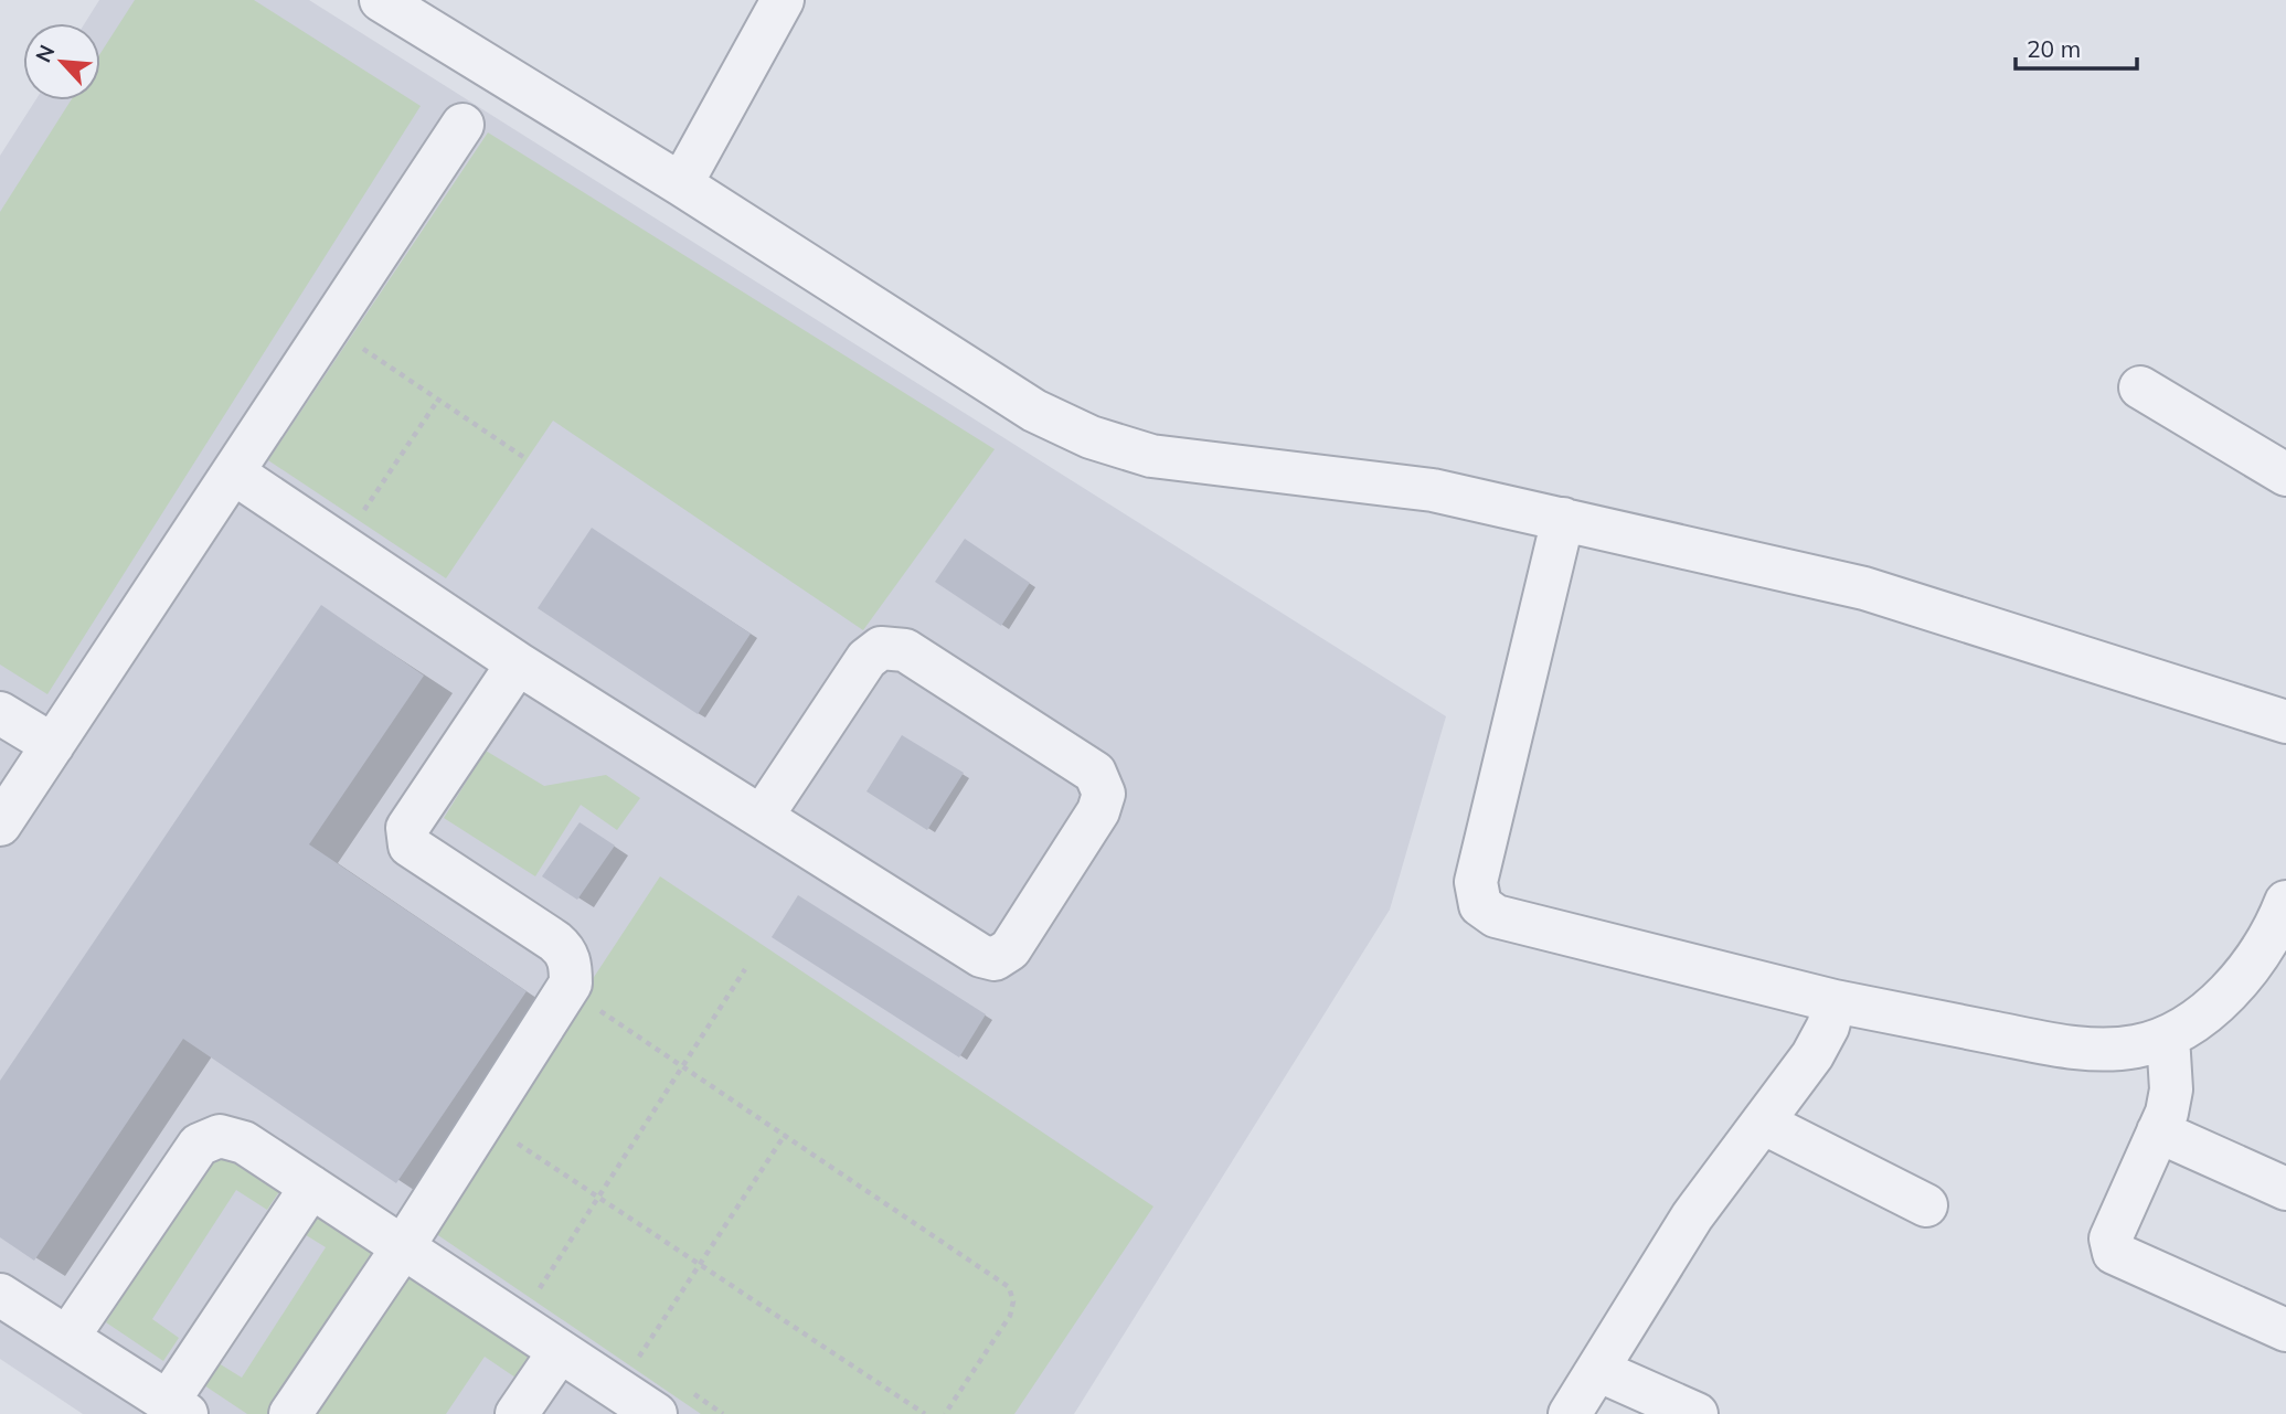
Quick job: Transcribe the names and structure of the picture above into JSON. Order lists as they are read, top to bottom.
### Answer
{
  "scale_bar": "20 m",
  "north": "top left"
}
